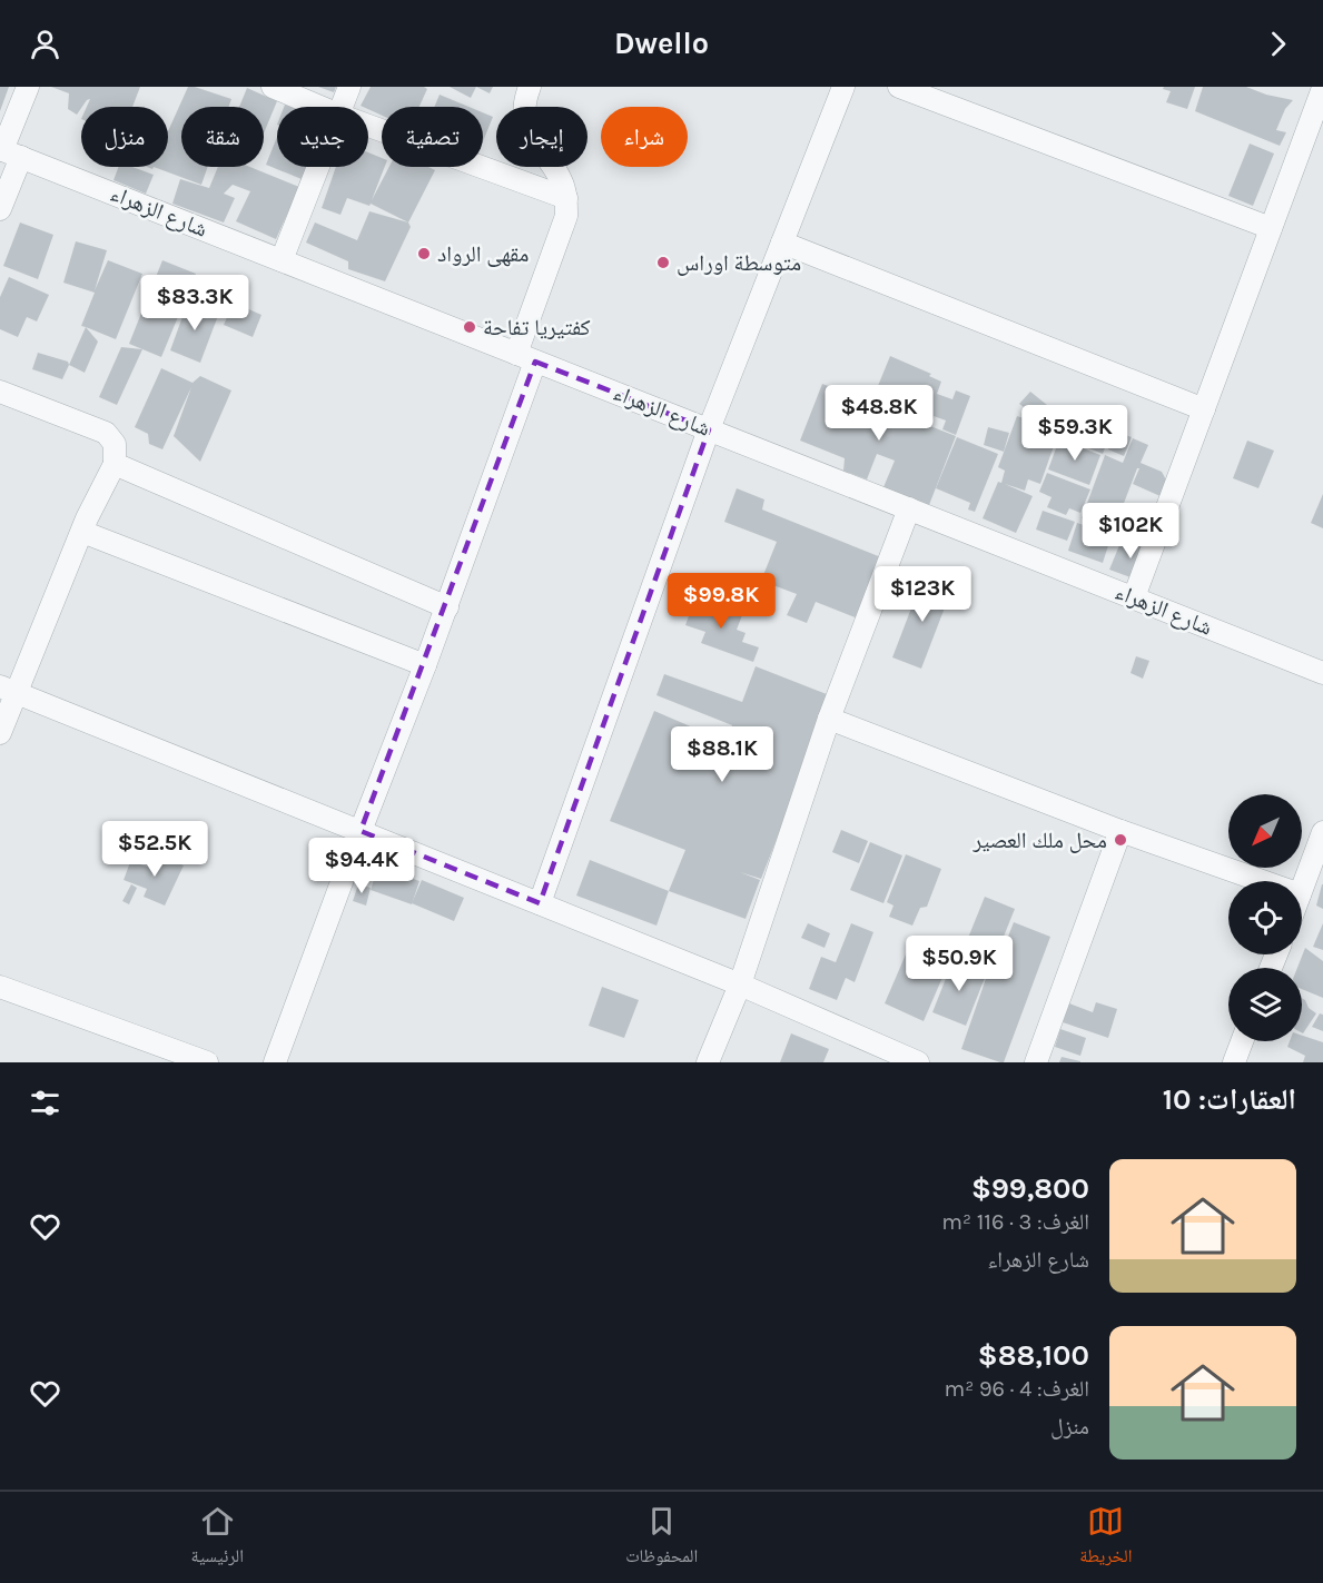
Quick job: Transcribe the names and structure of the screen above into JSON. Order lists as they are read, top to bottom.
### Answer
{
  "streets": {
    "street": ["شارع الزهراء"]
  },
  "places": [
    "مقهى الرواد",
    "متوسطة اوراس",
    "كفتيريا تفاحة",
    "محل ملك العصير"
  ],
  "north": "bottom left",
  "page": {
    "header": "Dwello",
    "chip": [
      "شراء",
      "إيجار",
      "تصفية",
      "جديد",
      "شقة",
      "منزل"
    ],
    "price": [
      "$83.3K",
      "$48.8K",
      "$59.3K",
      "$102K",
      "$123K",
      "$99.8K",
      "$88.1K",
      "$52.5K",
      "$94.4K",
      "$50.9K"
    ],
    "heading": "العقارات: 10",
    "list": [
      {
        "name": "$99,800",
        "note": "الغرف: 3 · 116 m² · شارع الزهراء"
      },
      {
        "name": "$88,100",
        "note": "الغرف: 4 · 96 m² · منزل"
      }
    ],
    "tabs": ["الخريطة", "المحفوظات", "الرئيسية"]
  }
}
